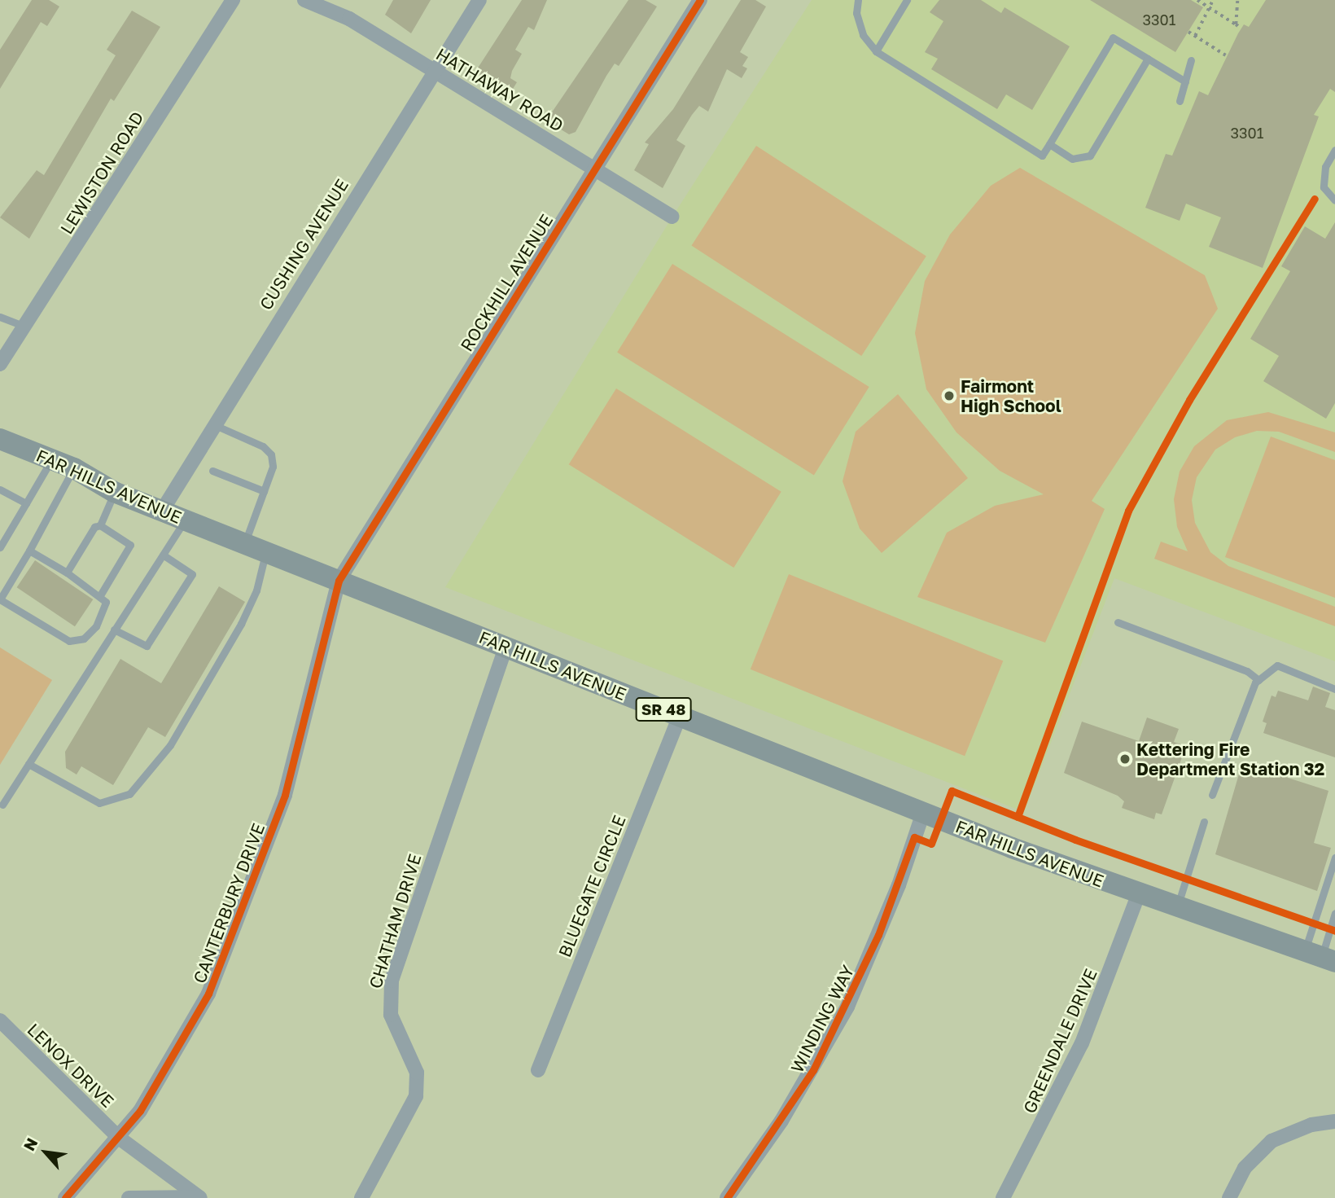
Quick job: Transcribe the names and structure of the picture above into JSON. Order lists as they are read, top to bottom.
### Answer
{
  "streets": {
    "main road": ["FAR HILLS AVENUE", "SR 48"],
    "street": [
      "HATHAWAY ROAD",
      "LEWISTON ROAD",
      "CUSHING AVENUE",
      "ROCKHILL AVENUE",
      "BLUEGATE CIRCLE",
      "CANTERBURY DRIVE",
      "CHATHAM DRIVE",
      "WINDING WAY",
      "GREENDALE DRIVE",
      "LENOX DRIVE"
    ]
  },
  "crossings": [
    ["HATHAWAY ROAD", "CUSHING AVENUE"],
    ["HATHAWAY ROAD", "ROCKHILL AVENUE"],
    ["CUSHING AVENUE", "FAR HILLS AVENUE"],
    ["ROCKHILL AVENUE", "FAR HILLS AVENUE"],
    ["ROCKHILL AVENUE", "CANTERBURY DRIVE"],
    ["FAR HILLS AVENUE", "BLUEGATE CIRCLE"],
    ["FAR HILLS AVENUE", "CANTERBURY DRIVE"],
    ["FAR HILLS AVENUE", "CHATHAM DRIVE"],
    ["FAR HILLS AVENUE", "WINDING WAY"],
    ["FAR HILLS AVENUE", "GREENDALE DRIVE"],
    ["CANTERBURY DRIVE", "LENOX DRIVE"]
  ],
  "places": ["Fairmont High School", "Kettering Fire Department Station 32"],
  "house_numbers": ["3301", "3301"],
  "north": "top left"
}
